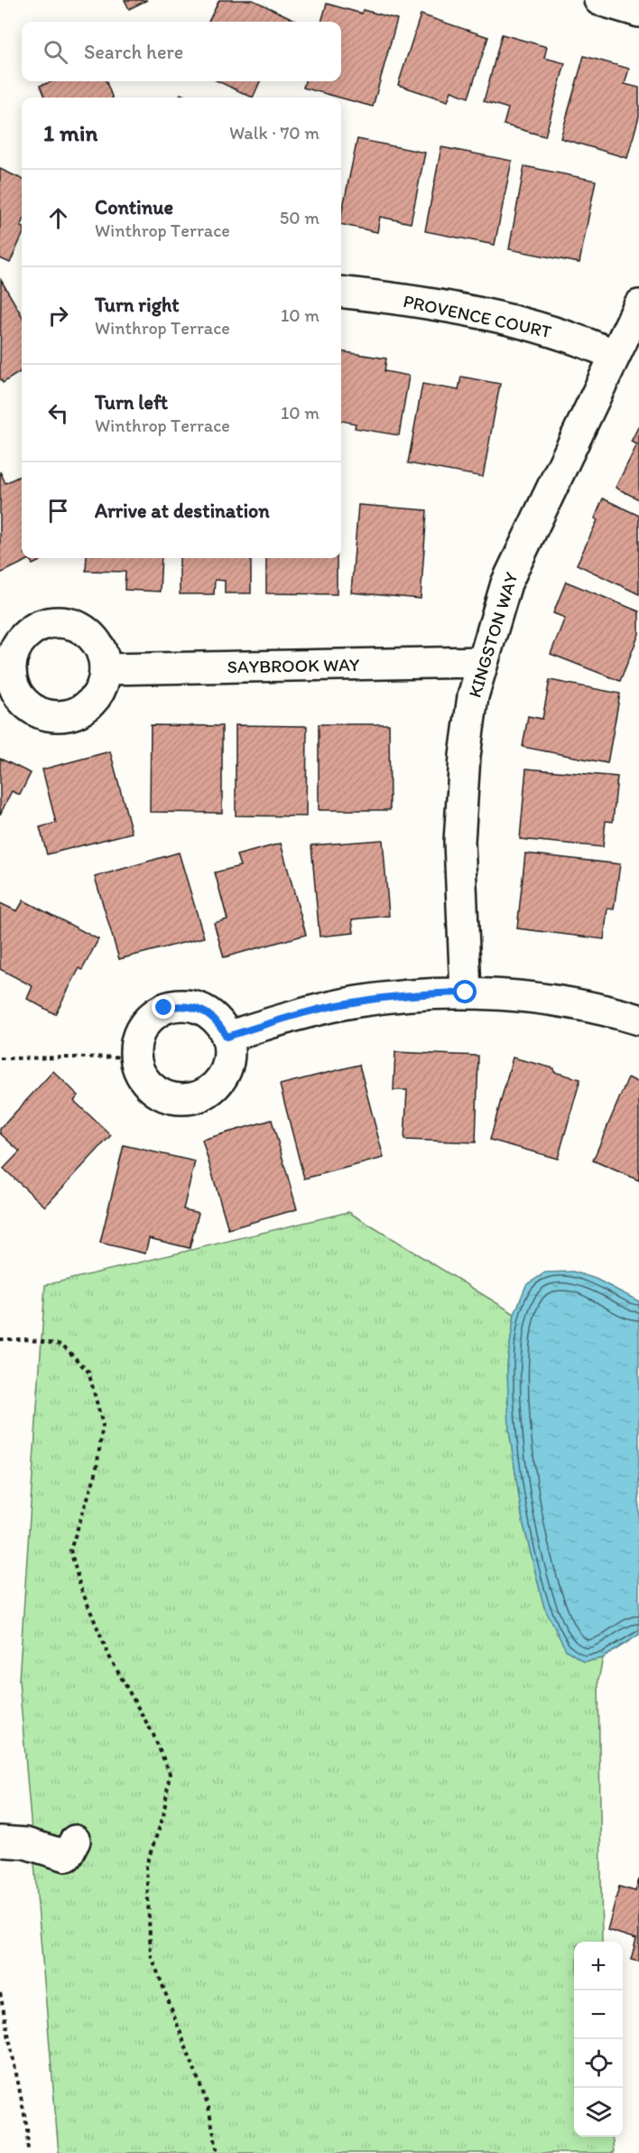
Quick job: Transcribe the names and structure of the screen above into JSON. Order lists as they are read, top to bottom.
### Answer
{
  "streets": {
    "street": ["PROVENCE COURT", "KINGSTON WAY", "SAYBROOK WAY"]
  },
  "crossings": [
    ["PROVENCE COURT", "KINGSTON WAY"],
    ["KINGSTON WAY", "SAYBROOK WAY"]
  ],
  "page": {
    "search": "Search here",
    "heading": ["1 min", "Walk · 70 m"],
    "list": [
      ["Continue", "Winthrop Terrace", "50 m"],
      ["Turn right", "Winthrop Terrace", "10 m"],
      ["Turn left", "Winthrop Terrace", "10 m"],
      "Arrive at destination"
    ],
    "map_buttons": ["+", "−"]
  }
}
